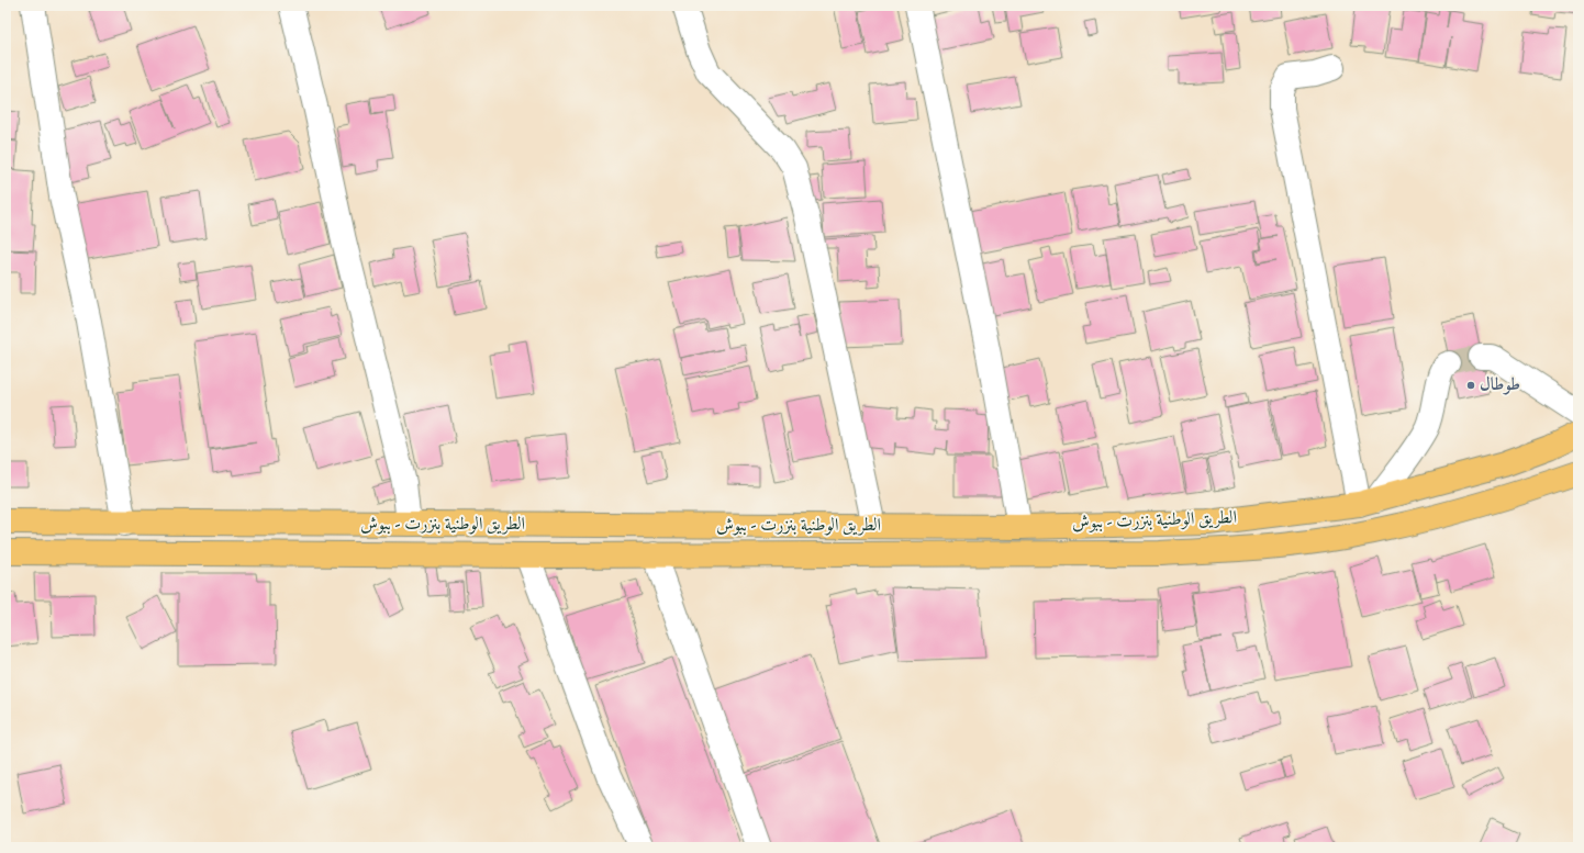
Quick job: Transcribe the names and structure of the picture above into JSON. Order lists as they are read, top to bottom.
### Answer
{
  "streets": {
    "main road": ["الطريق الوطنية بنزرت - ببوش"]
  },
  "places": ["طوطال"]
}
